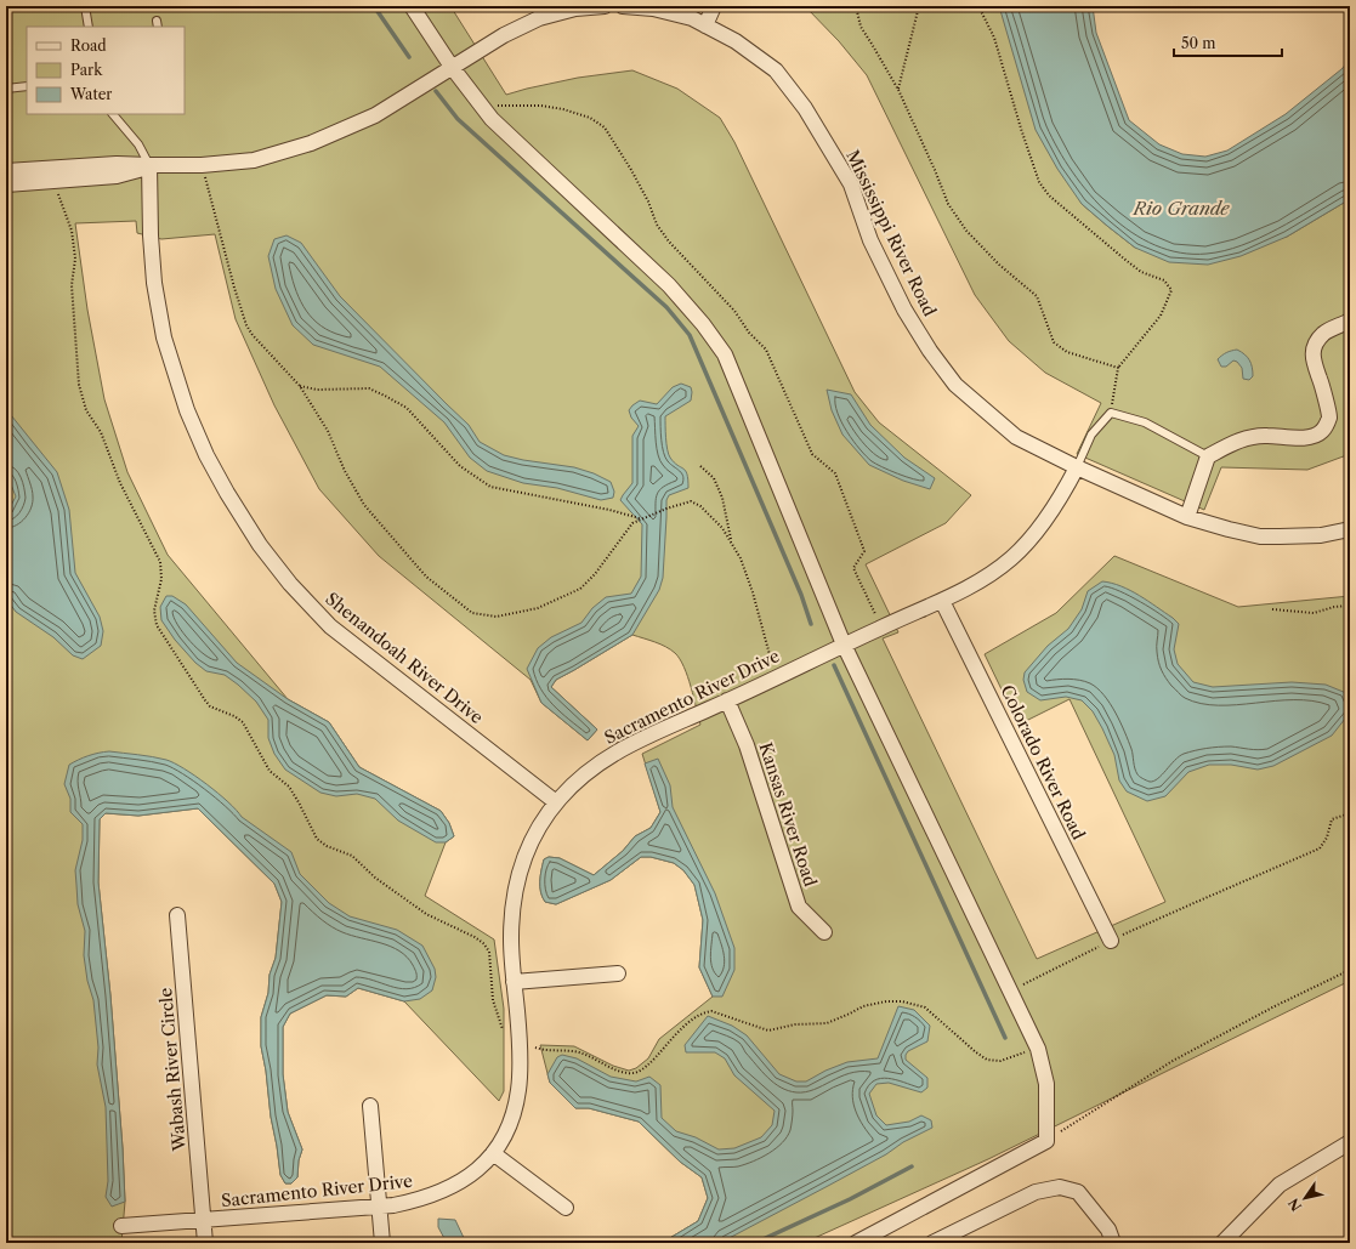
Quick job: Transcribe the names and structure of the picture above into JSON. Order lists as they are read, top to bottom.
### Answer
{
  "streets": {
    "street": [
      "Mississippi River Road",
      "Shenandoah River Drive",
      "Sacramento River Drive",
      "Colorado River Road",
      "Kansas River Road",
      "Wabash River Circle"
    ]
  },
  "crossings": [
    ["Mississippi River Road", "Sacramento River Drive"],
    ["Shenandoah River Drive", "Sacramento River Drive"],
    ["Sacramento River Drive", "Colorado River Road"],
    ["Sacramento River Drive", "Kansas River Road"],
    ["Sacramento River Drive", "Wabash River Circle"]
  ],
  "water": ["Rio Grande"],
  "legend": ["Road", "Park", "Water"],
  "scale_bar": "50 m",
  "north": "bottom left"
}
